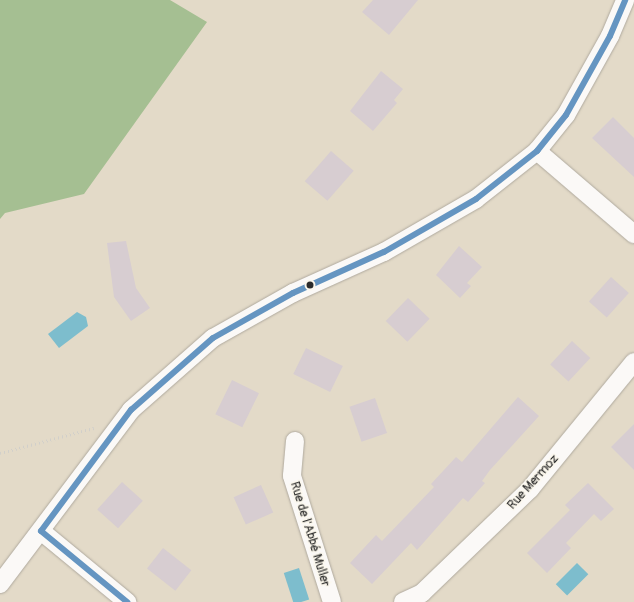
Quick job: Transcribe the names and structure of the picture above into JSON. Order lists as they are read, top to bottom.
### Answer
{
  "streets": {
    "street": ["Rue Mermoz", "Rue de l'Abbé Muller"]
  }
}
